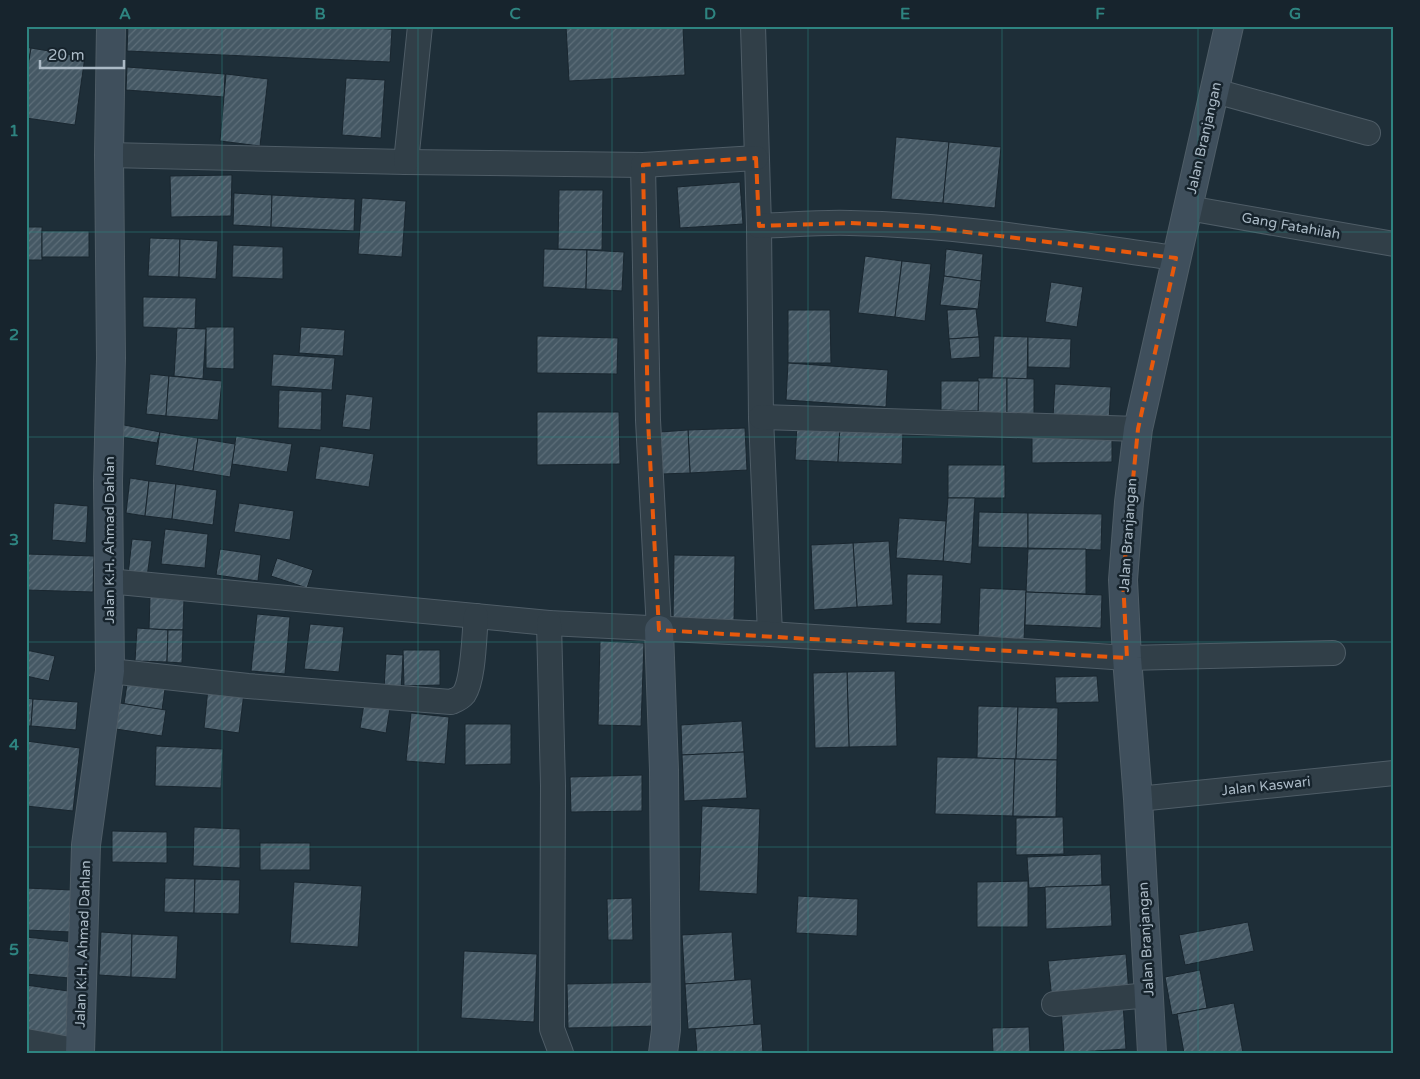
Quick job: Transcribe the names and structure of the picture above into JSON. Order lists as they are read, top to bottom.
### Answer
{
  "streets": {
    "street": [
      "Jalan Branjangan",
      "Gang Fatahilah",
      "Jalan K.H. Ahmad Dahlan",
      "Jalan Kaswari"
    ]
  },
  "crossings": [
    ["Jalan Branjangan", "Gang Fatahilah"],
    ["Jalan Branjangan", "Jalan Kaswari"]
  ],
  "scale_bar": "20 m",
  "grid": {
    "columns": [
      "A",
      "B",
      "C",
      "D",
      "E",
      "F",
      "G"
    ],
    "rows": [
      "1",
      "2",
      "3",
      "4",
      "5"
    ]
  }
}
